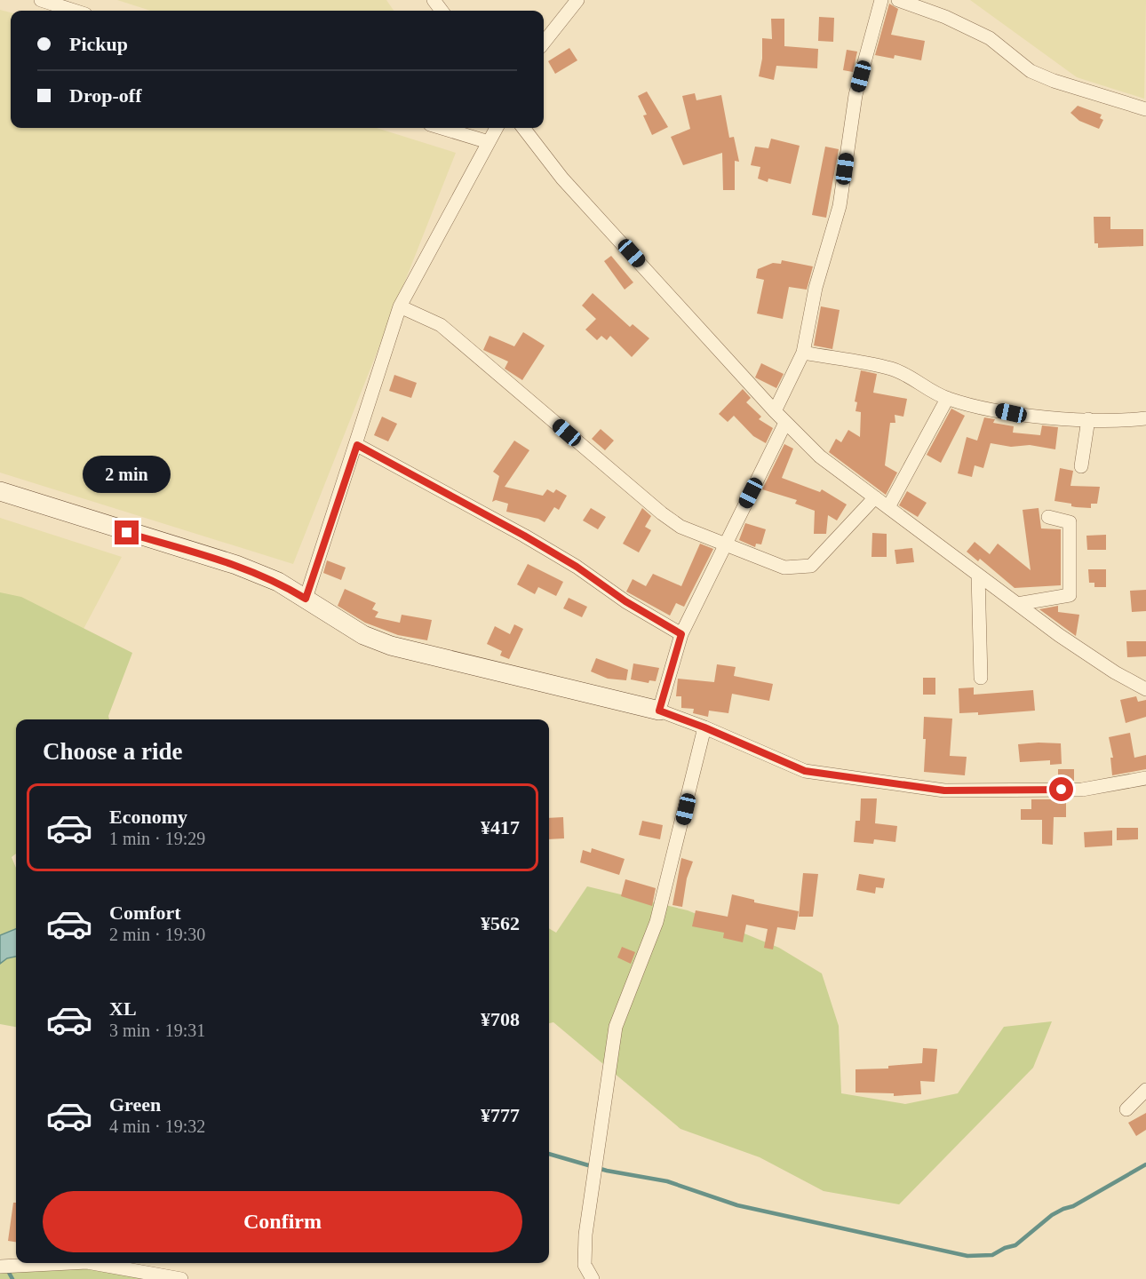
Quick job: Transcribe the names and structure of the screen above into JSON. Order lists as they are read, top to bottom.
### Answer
{
  "page": {
    "banner": ["Pickup", "Drop-off"],
    "bubble": "2 min",
    "heading": "Choose a ride",
    "list": [
      {
        "name": "Economy",
        "note": "1 min · 19:29",
        "value": "¥417"
      },
      {
        "name": "Comfort",
        "note": "2 min · 19:30",
        "value": "¥562"
      },
      {
        "name": "XL",
        "note": "3 min · 19:31",
        "value": "¥708"
      },
      {
        "name": "Green",
        "note": "4 min · 19:32",
        "value": "¥777"
      }
    ],
    "buttons": "Confirm"
  }
}
